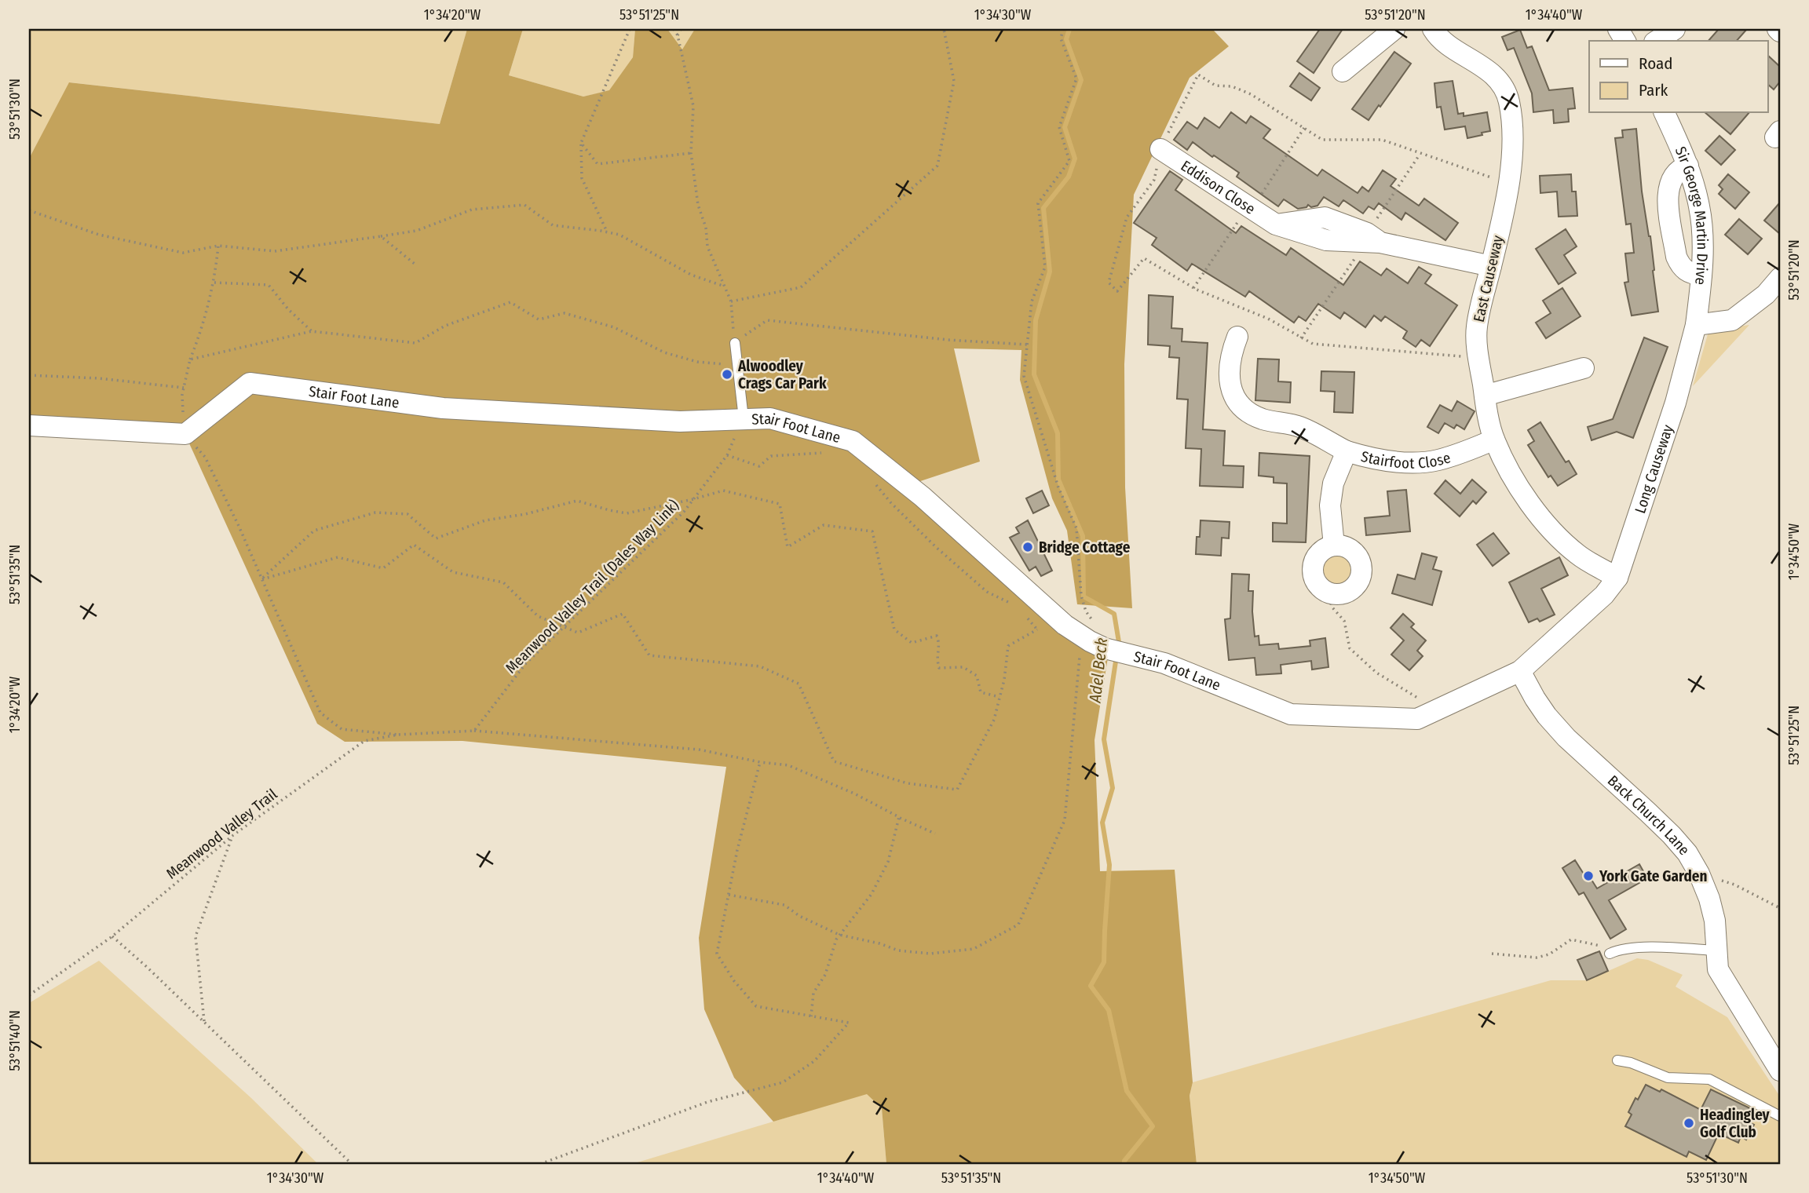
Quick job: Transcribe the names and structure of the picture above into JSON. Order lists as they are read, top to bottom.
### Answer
{
  "streets": {
    "street": [
      "Eddison Close",
      "Sir George Martin Drive",
      "East Causeway",
      "Stair Foot Lane",
      "Stairfoot Close",
      "Long Causeway",
      "Back Church Lane"
    ],
    "path": ["Meanwood Valley Trail (Dales Way Link)", "Meanwood Valley Trail"]
  },
  "crossings": [
    ["Eddison Close", "East Causeway"],
    ["Sir George Martin Drive", "Long Causeway"],
    ["East Causeway", "Stairfoot Close"],
    ["East Causeway", "Long Causeway"],
    ["Stair Foot Lane", "Long Causeway"],
    ["Stair Foot Lane", "Meanwood Valley Trail (Dales Way Link)"],
    ["Stair Foot Lane", "Back Church Lane"],
    ["Long Causeway", "Back Church Lane"]
  ],
  "water": ["Adel Beck"],
  "places": [
    "Alwoodley Crags Car Park",
    "Bridge Cottage",
    "York Gate Garden",
    "Headingley Golf Club"
  ],
  "legend": ["Road", "Park"],
  "coordinates": [
    "1°34'20\"W",
    "53°51'25\"N",
    "1°34'30\"W",
    "53°51'20\"N",
    "1°34'40\"W",
    "53°51'30\"N",
    "1°34'50\"W",
    "53°51'35\"N",
    "53°51'40\"N"
  ]
}
